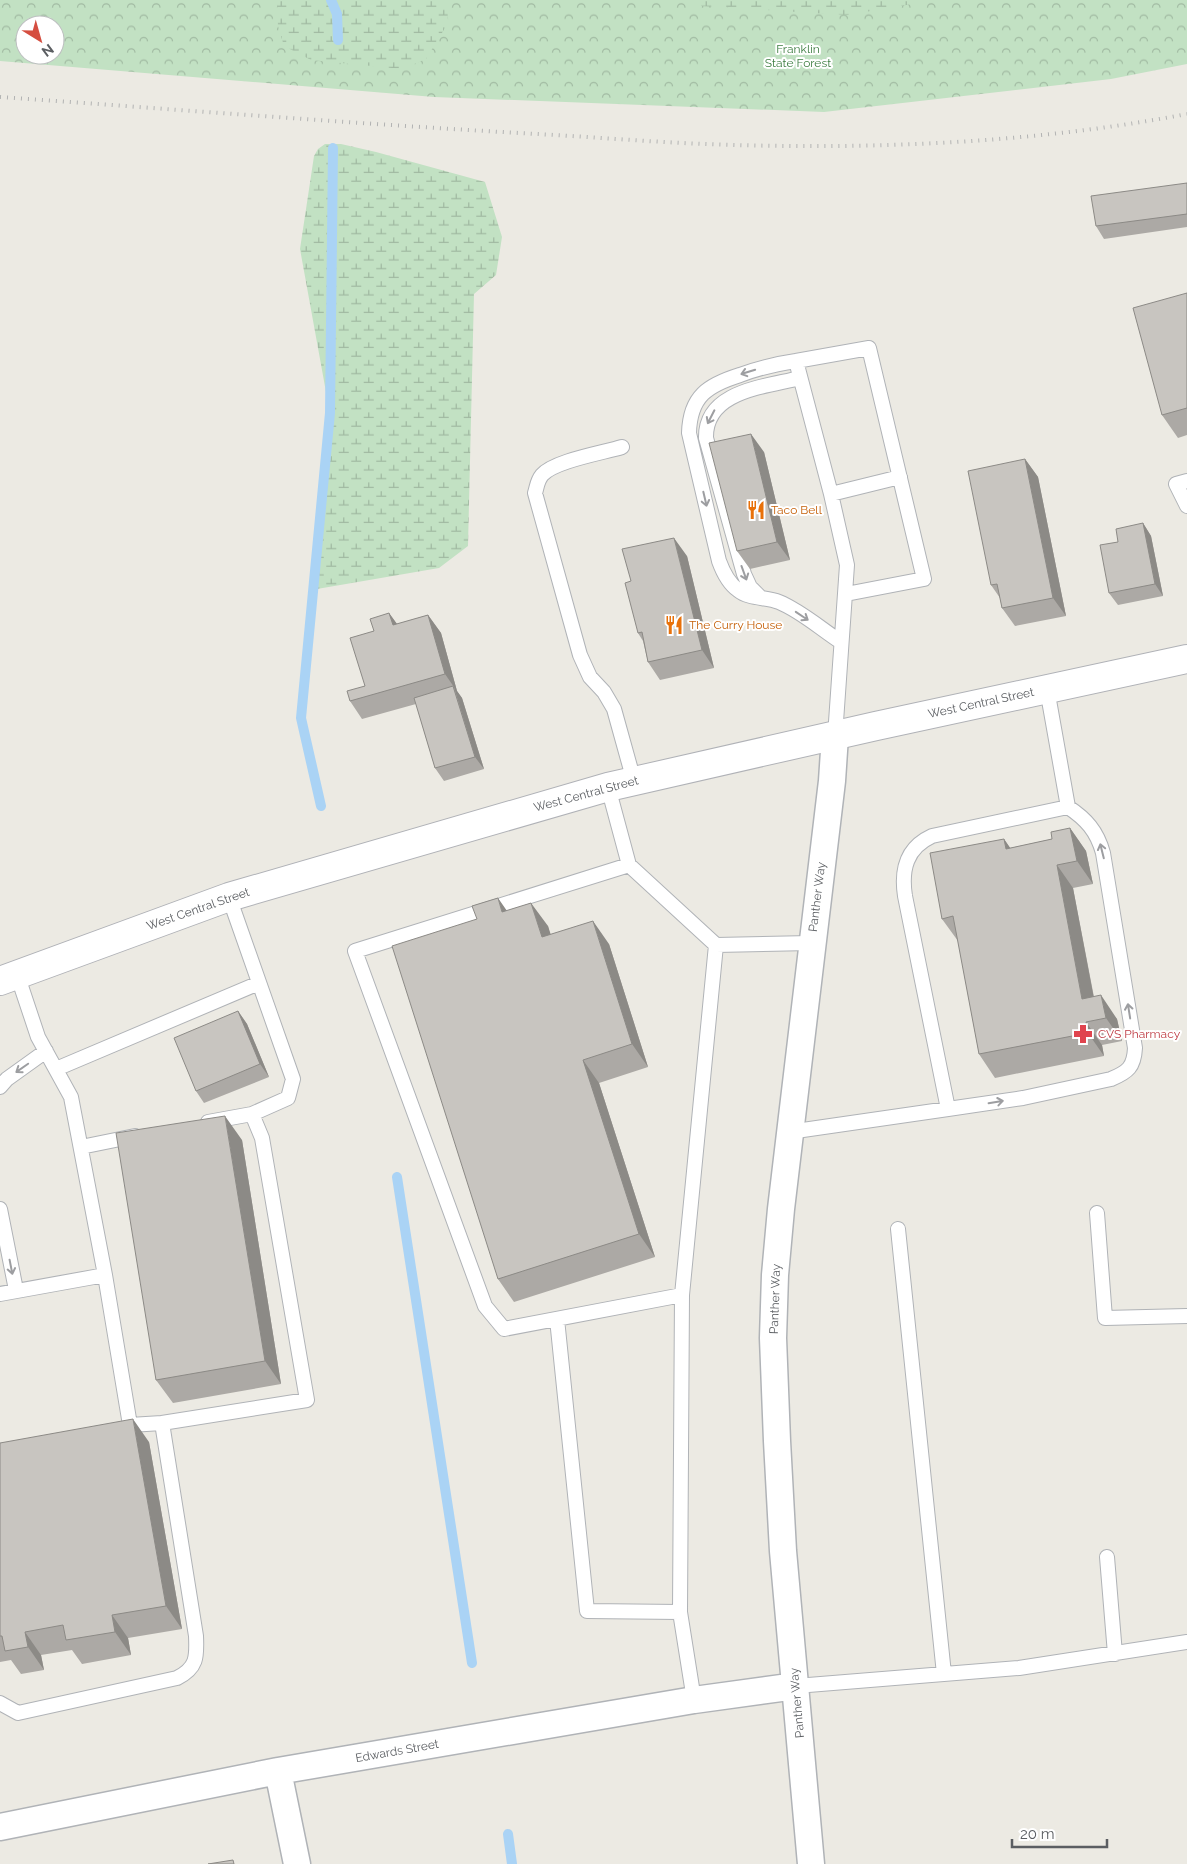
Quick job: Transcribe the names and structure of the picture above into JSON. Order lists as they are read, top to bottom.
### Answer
{
  "streets": {
    "main road": ["West Central Street"],
    "street": ["Panther Way", "Edwards Street"]
  },
  "crossings": [
    ["West Central Street", "Panther Way"],
    ["Panther Way", "Edwards Street"]
  ],
  "parks": ["Franklin State Forest"],
  "places": {
    "restaurant": ["Taco Bell", "The Curry House"],
    "pharmacy": ["CVS Pharmacy"]
  },
  "scale_bar": "20 m",
  "north": "bottom right"
}
